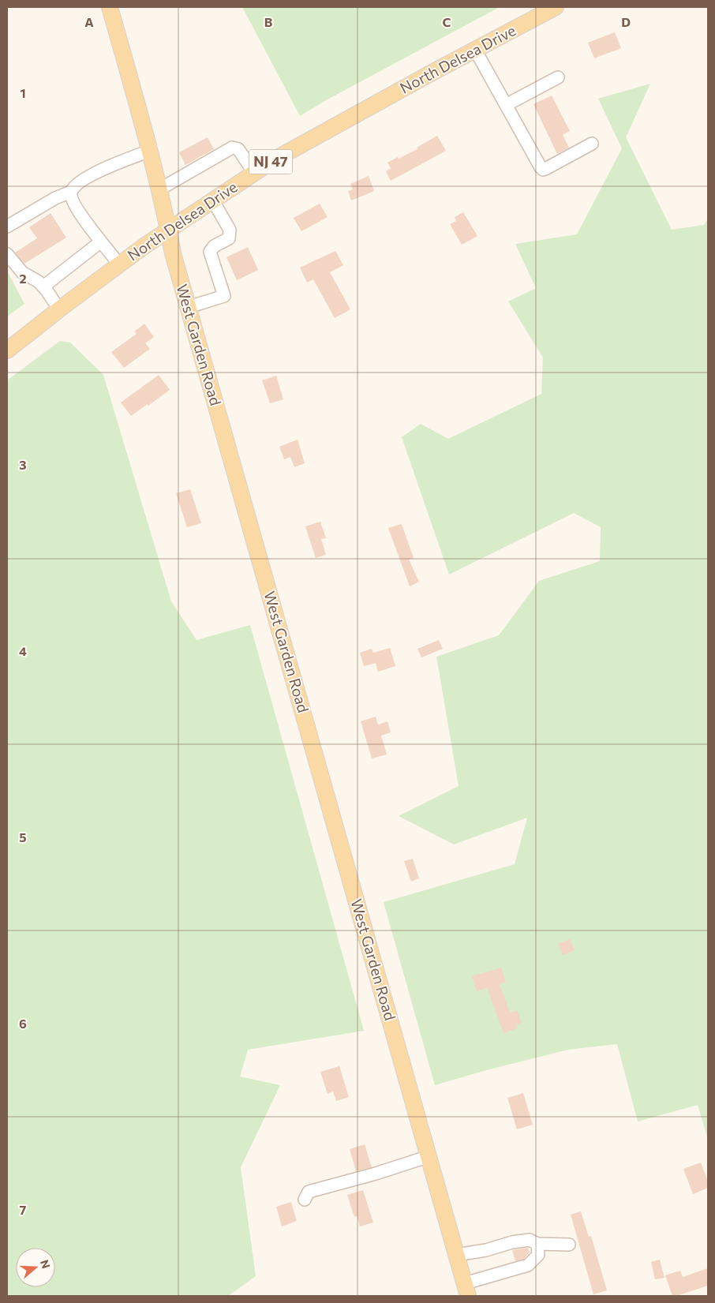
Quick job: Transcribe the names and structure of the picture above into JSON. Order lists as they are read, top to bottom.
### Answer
{
  "streets": {
    "main road": ["North Delsea Drive", "NJ 47", "West Garden Road"]
  },
  "crossings": [
    ["North Delsea Drive", "West Garden Road"]
  ],
  "north": "right",
  "grid": {
    "columns": [
      "A",
      "B",
      "C",
      "D"
    ],
    "rows": [
      "1",
      "2",
      "3",
      "4",
      "5",
      "6",
      "7"
    ]
  }
}
